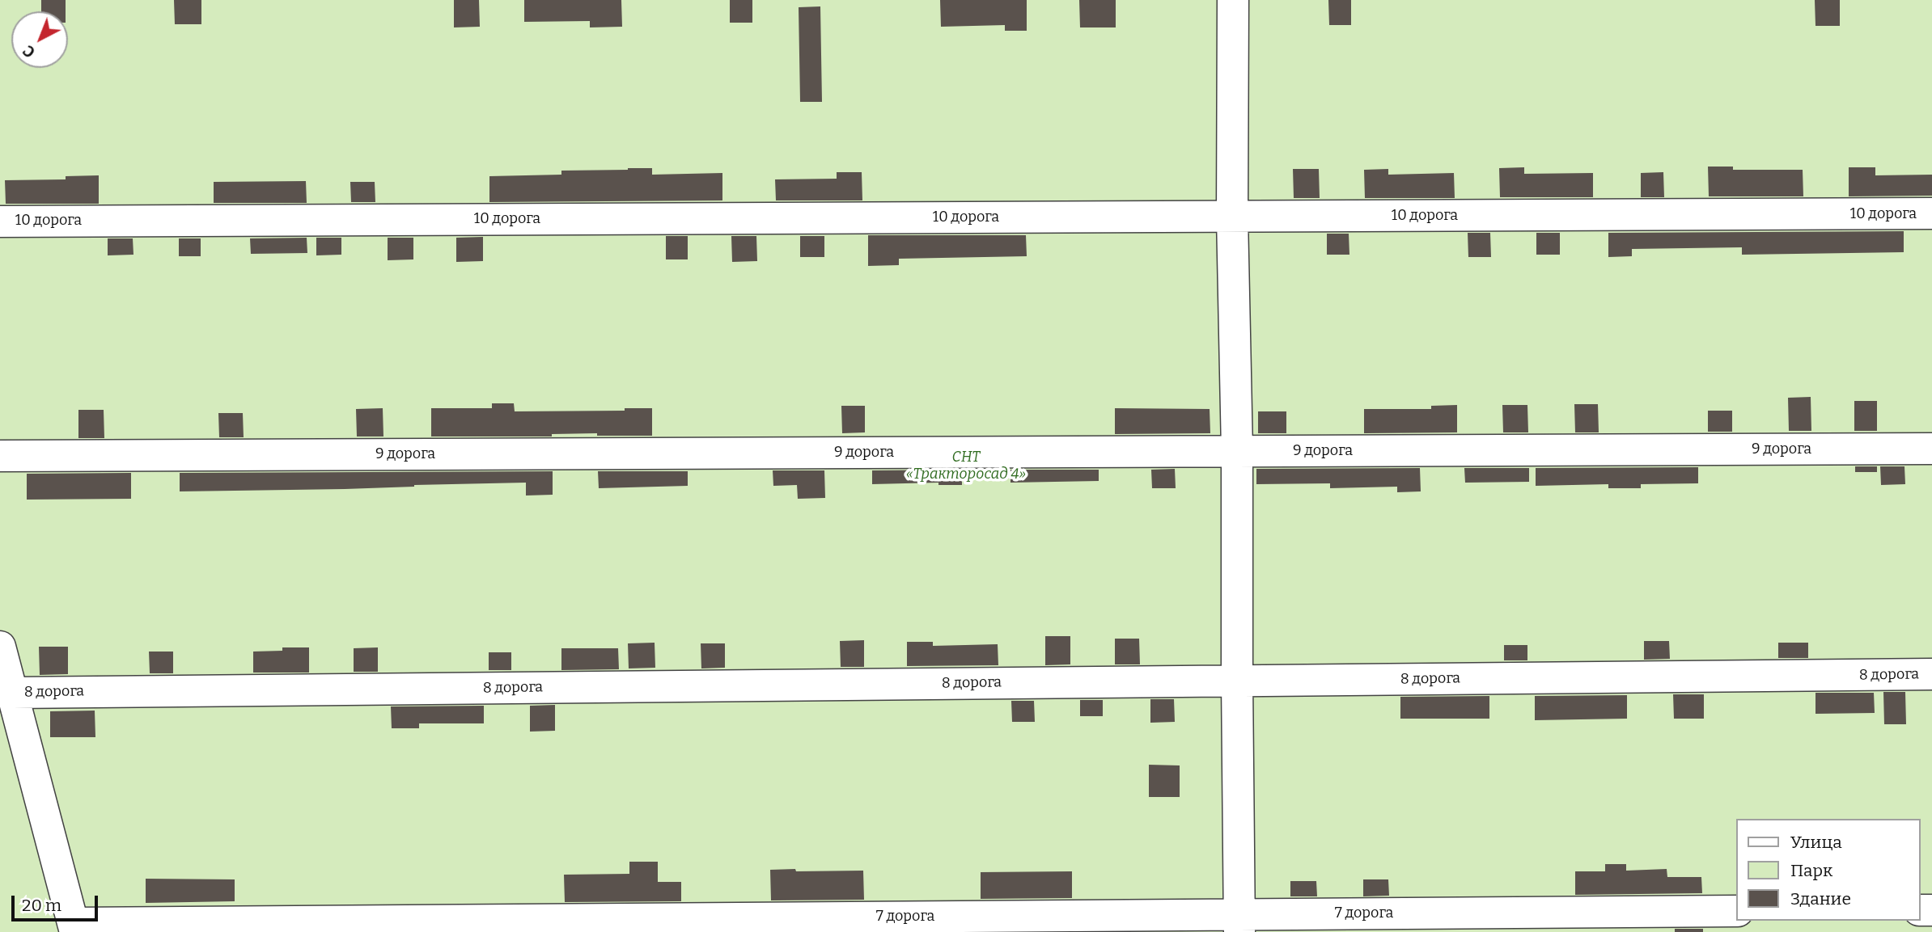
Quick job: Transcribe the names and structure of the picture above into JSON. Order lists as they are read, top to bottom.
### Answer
{
  "streets": {
    "street": [
      "10 дорога",
      "9 дорога",
      "8 дорога",
      "7 дорога"
    ]
  },
  "parks": ["СНТ «Тракторосад 4»"],
  "legend": ["Улица", "Парк", "Здание"],
  "scale_bar": "20 m",
  "north": "bottom left"
}
